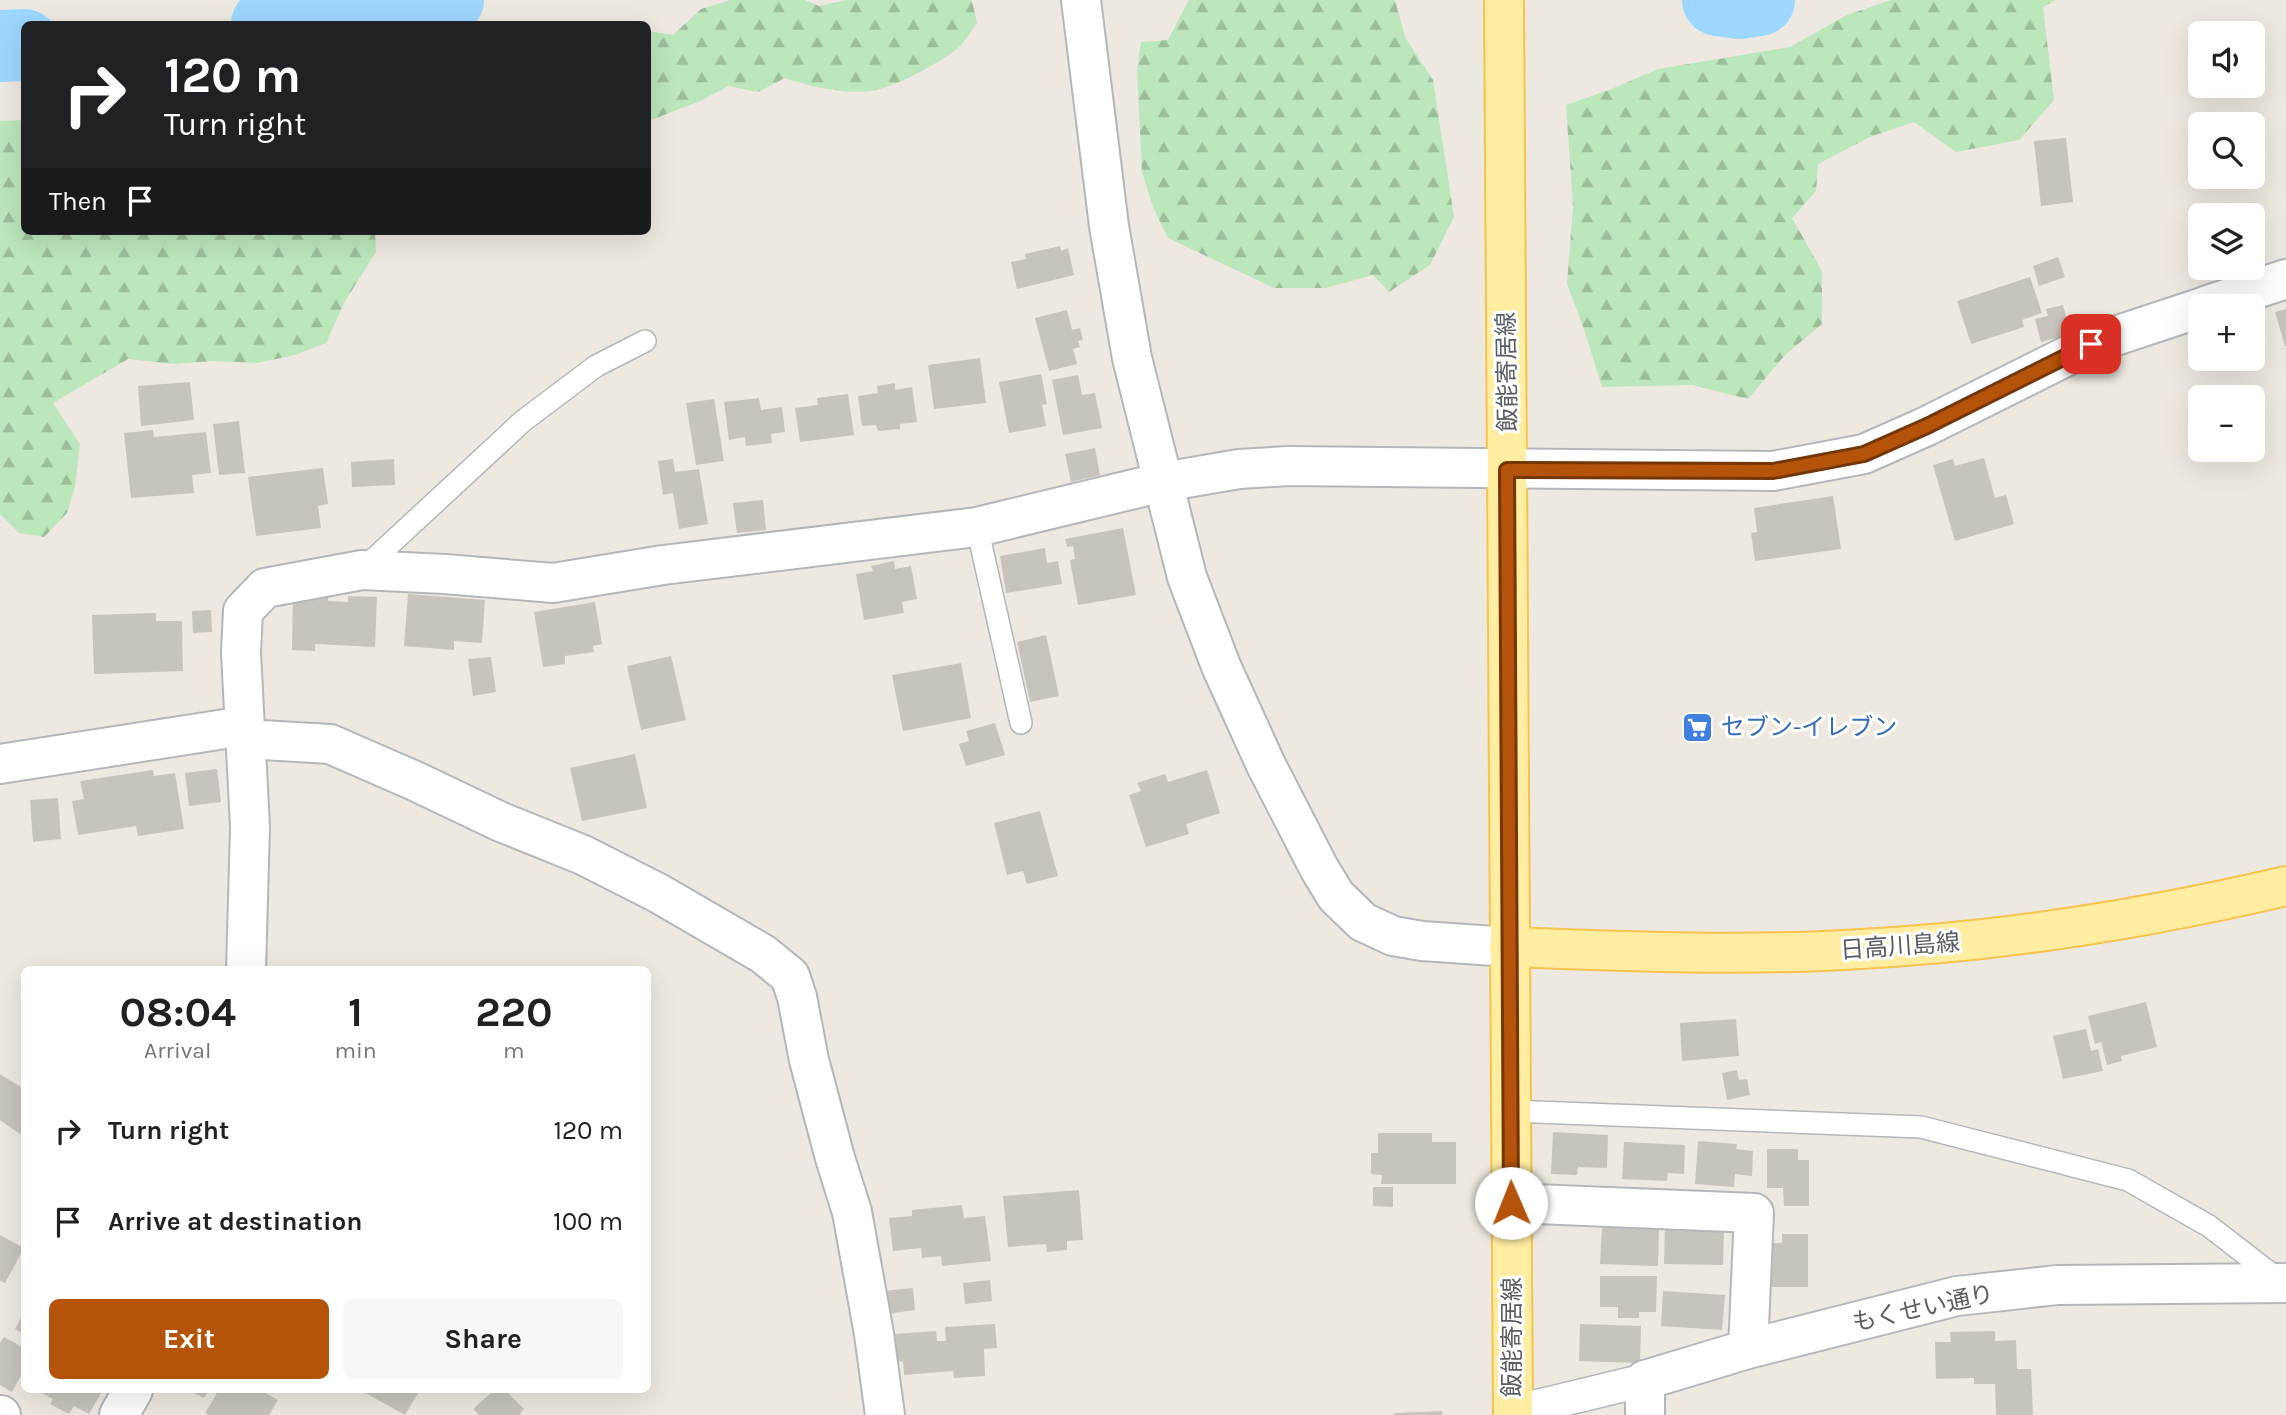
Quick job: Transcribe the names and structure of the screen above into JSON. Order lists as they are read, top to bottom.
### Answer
{
  "streets": {
    "main road": ["飯能寄居線", "日高川島線"],
    "street": ["もくせい通り"]
  },
  "crossings": [
    ["飯能寄居線", "日高川島線"]
  ],
  "places": {
    "supermarket": ["セブン-イレブン"]
  },
  "page": {
    "map_buttons": ["+", "−"],
    "turn": ["120 m", "Turn right"],
    "then": "Then",
    "eta": [
      "08:04",
      "Arrival",
      "1",
      "min",
      "220",
      "m"
    ],
    "list": [
      {
        "name": "Turn right",
        "value": "120 m"
      },
      {
        "name": "Arrive at destination",
        "value": "100 m"
      }
    ],
    "buttons": ["Exit", "Share"]
  }
}
